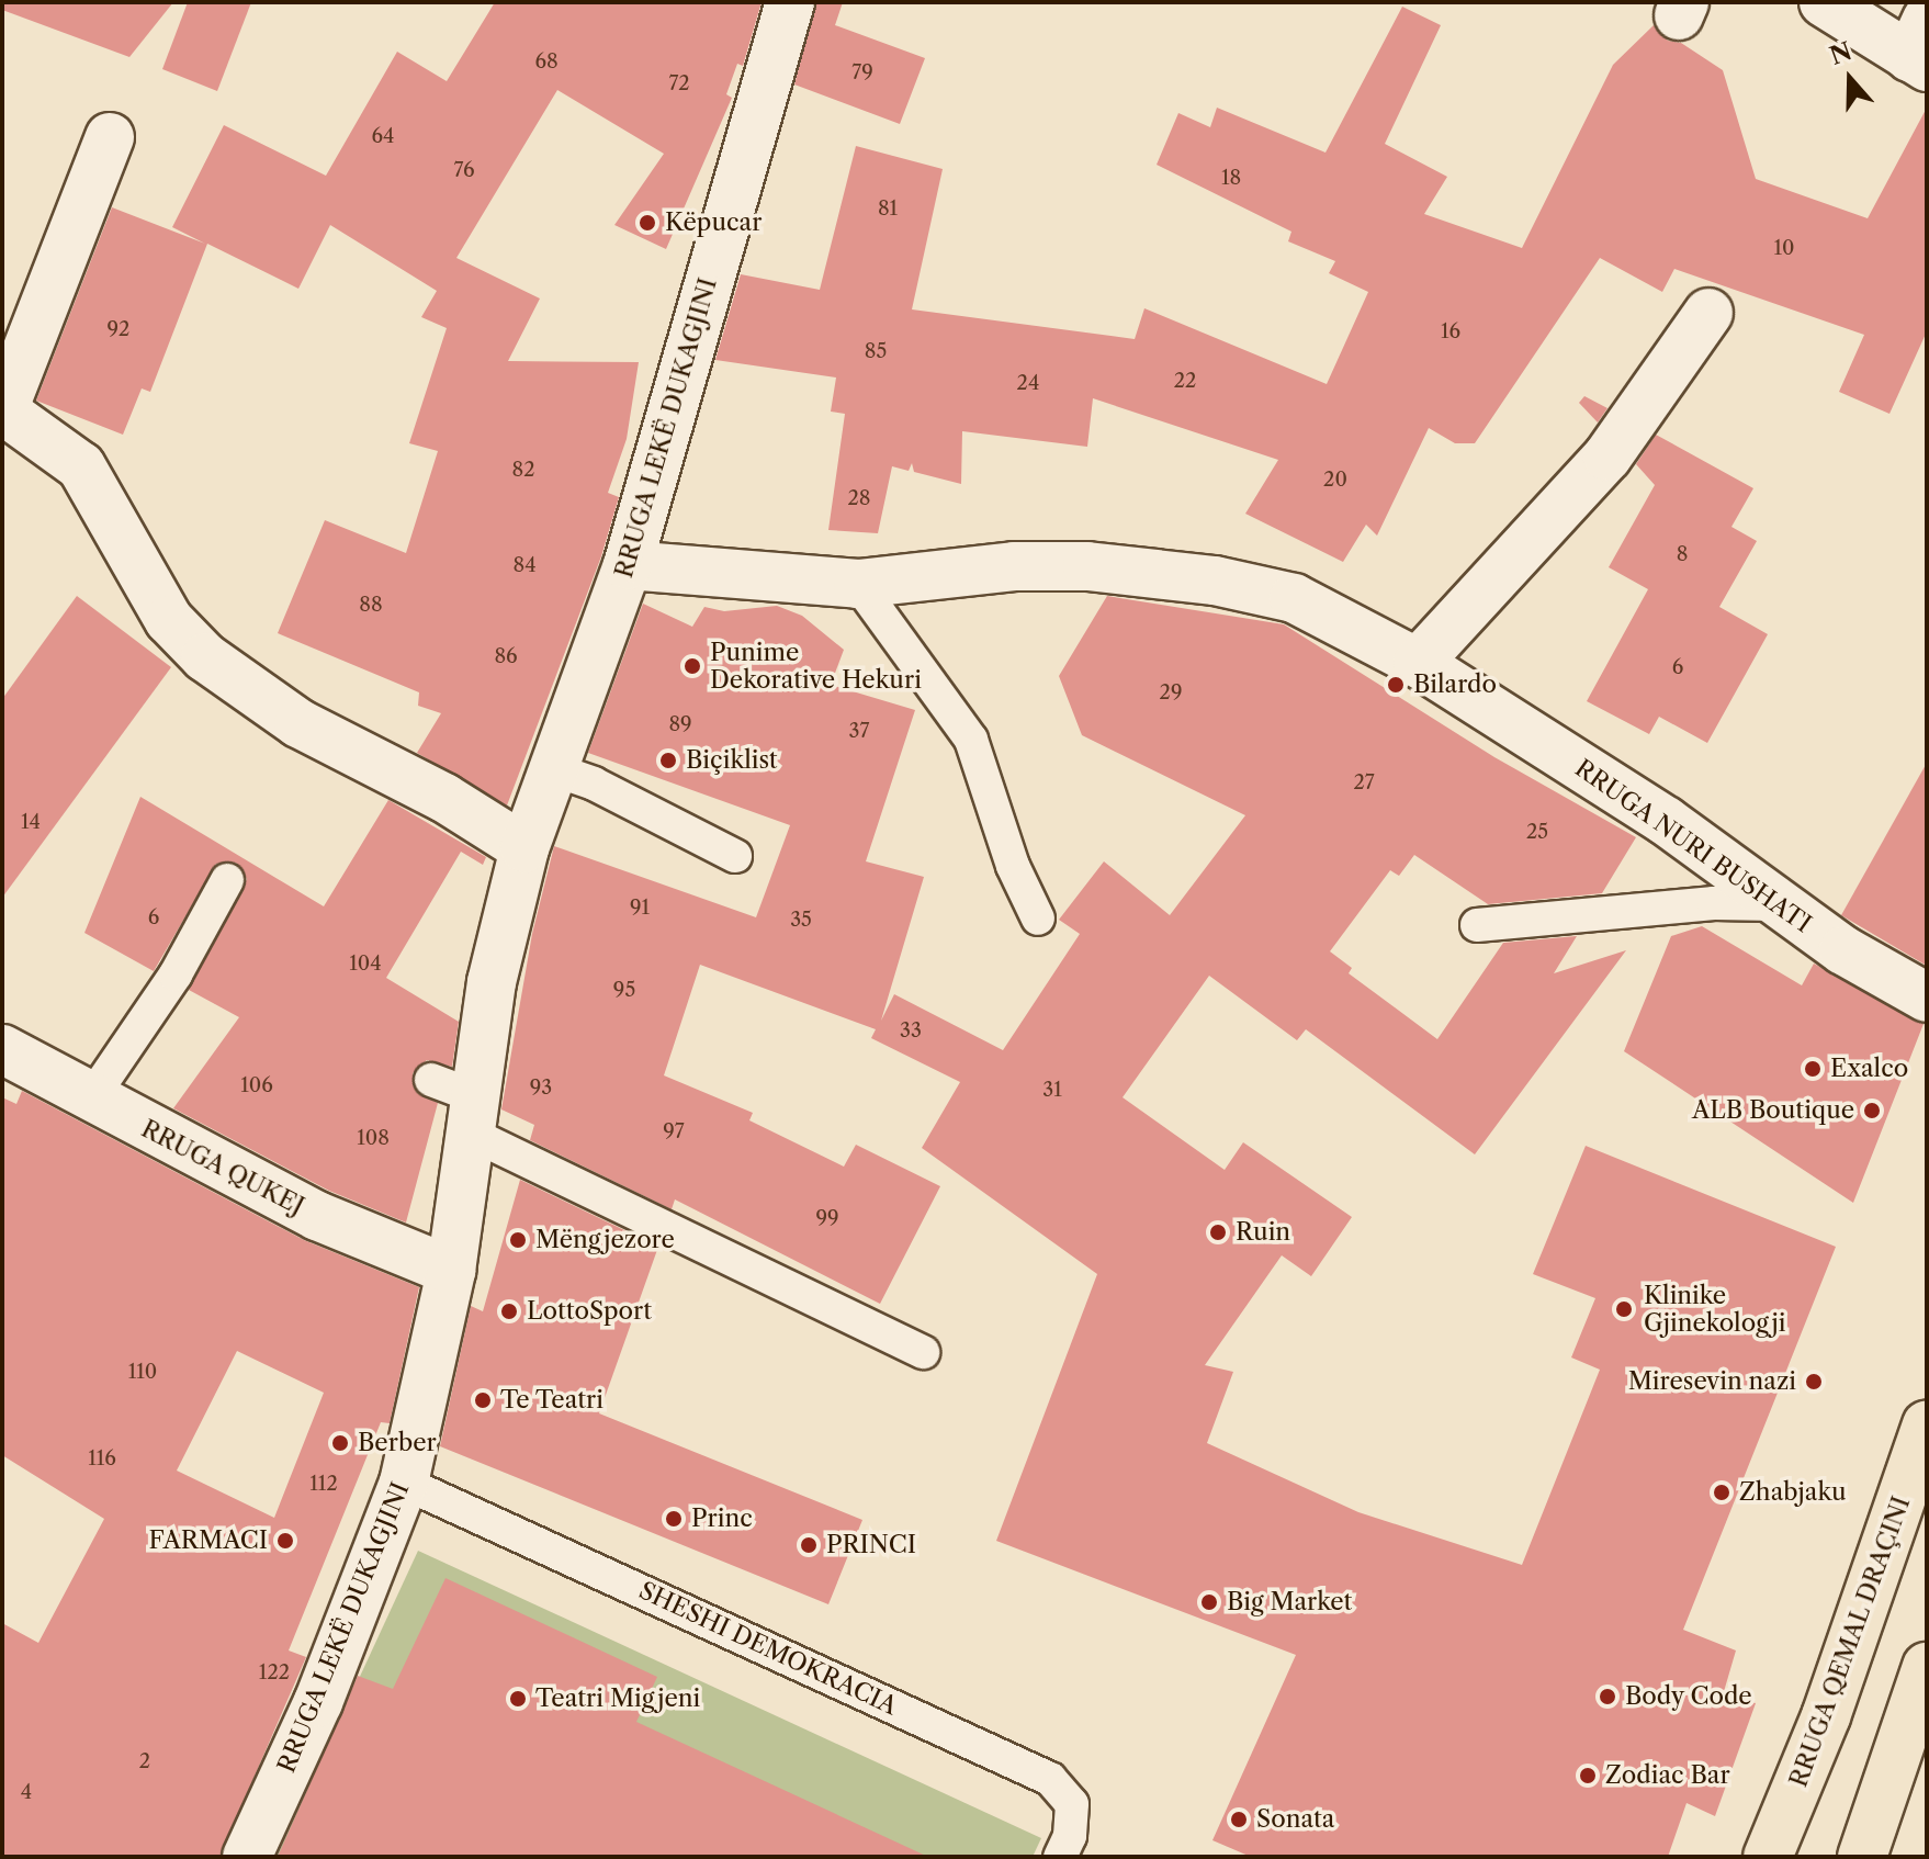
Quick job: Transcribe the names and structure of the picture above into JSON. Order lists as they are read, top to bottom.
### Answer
{
  "streets": {
    "main road": ["RRUGA QEMAL DRAÇINI"],
    "street": ["RRUGA LEKË DUKAGJINI", "RRUGA NURI BUSHATI", "RRUGA QUKEJ"],
    "lane": ["SHESHI DEMOKRACIA"]
  },
  "crossings": [
    ["RRUGA LEKË DUKAGJINI", "RRUGA NURI BUSHATI"],
    ["RRUGA LEKË DUKAGJINI", "RRUGA QUKEJ"],
    ["RRUGA LEKË DUKAGJINI", "SHESHI DEMOKRACIA"]
  ],
  "places": [
    "Këpucar",
    "Punime Dekorative Hekuri",
    "Bilardo",
    "Biçiklist",
    "Exalco",
    "ALB Boutique",
    "Ruin",
    "Mëngjezore",
    "Klinike Gjinekologji",
    "LottoSport",
    "Miresevin nazi",
    "Te Teatri",
    "Berber",
    "Zhabjaku",
    "Princ",
    "FARMACI",
    "PRINCI",
    "Big Market",
    "Body Code",
    "Teatri Migjeni",
    "Zodiac Bar",
    "Sonata"
  ],
  "house_numbers": [
    "68",
    "79",
    "72",
    "64",
    "76",
    "18",
    "81",
    "10",
    "92",
    "16",
    "85",
    "22",
    "24",
    "82",
    "20",
    "28",
    "8",
    "84",
    "88",
    "86",
    "6",
    "29",
    "89",
    "37",
    "27",
    "14",
    "25",
    "91",
    "6",
    "35",
    "104",
    "95",
    "33",
    "106",
    "93",
    "31",
    "97",
    "108",
    "99",
    "110",
    "116",
    "112",
    "122",
    "2",
    "4"
  ],
  "north": "top"
}
